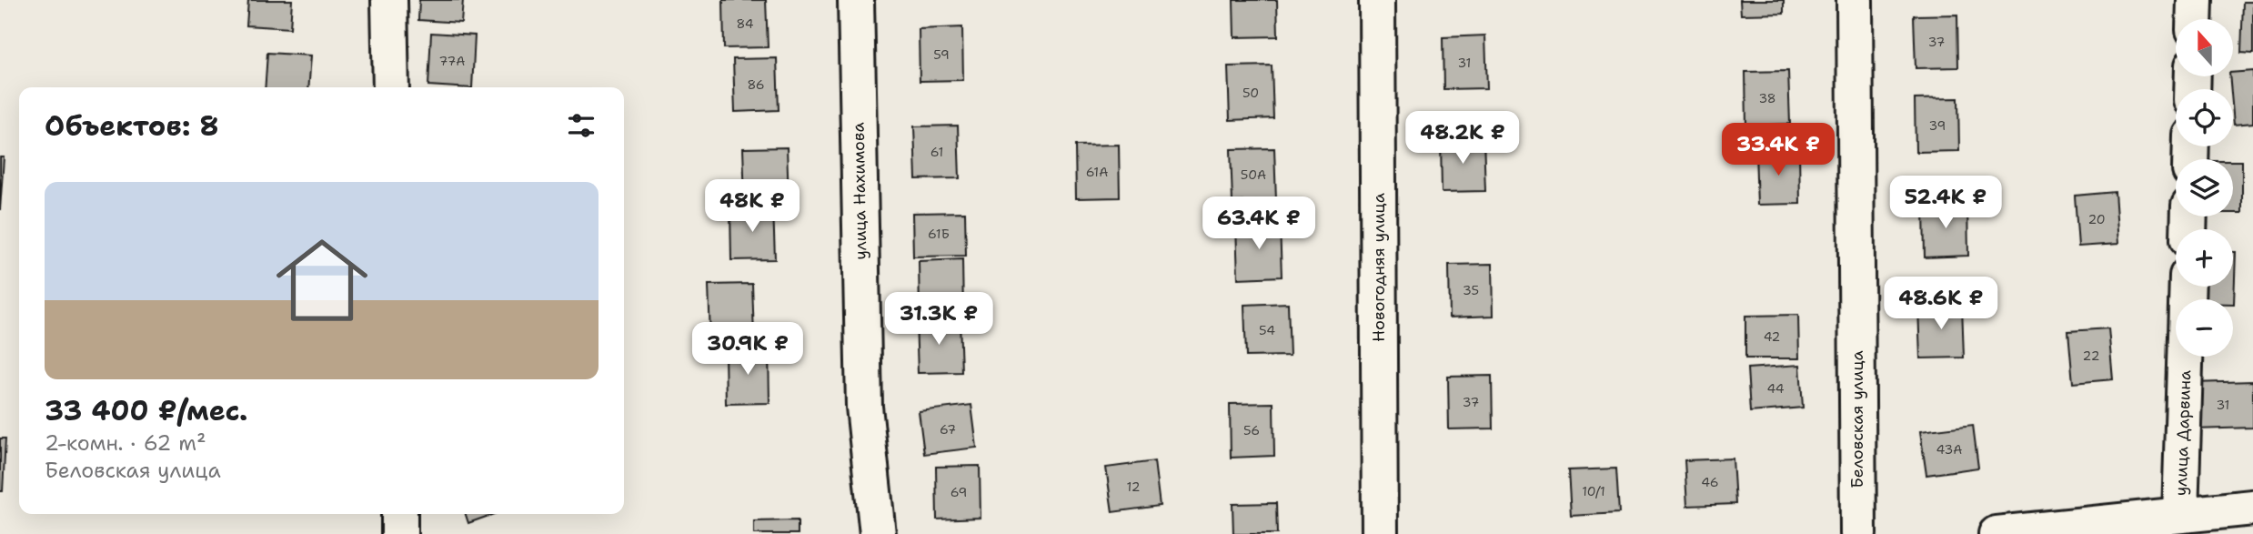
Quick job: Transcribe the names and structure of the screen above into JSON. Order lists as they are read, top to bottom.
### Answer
{
  "streets": {
    "street": [
      "улица Нахимова",
      "Новогодняя улица",
      "Беловская улица",
      "улица Дарвина"
    ]
  },
  "house_numbers": [
    "84",
    "37",
    "59",
    "77А",
    "31",
    "86",
    "50",
    "38",
    "39",
    "61",
    "61А",
    "50А",
    "20",
    "61Б",
    "35",
    "54",
    "42",
    "22",
    "44",
    "37",
    "31",
    "67",
    "56",
    "43А",
    "46",
    "12",
    "10/1",
    "69"
  ],
  "north": "top",
  "page": {
    "map_buttons": ["+", "−"],
    "heading": "Объектов: 8",
    "price": [
      "48.2K ₽",
      "33.4K ₽",
      "52.4K ₽",
      "48K ₽",
      "63.4K ₽",
      "48.6K ₽",
      "31.3K ₽",
      "30.9K ₽"
    ],
    "list": [
      {
        "name": "33 400 ₽/мес.",
        "note": "2-комн. · 62 m² · Беловская улица"
      }
    ]
  }
}
